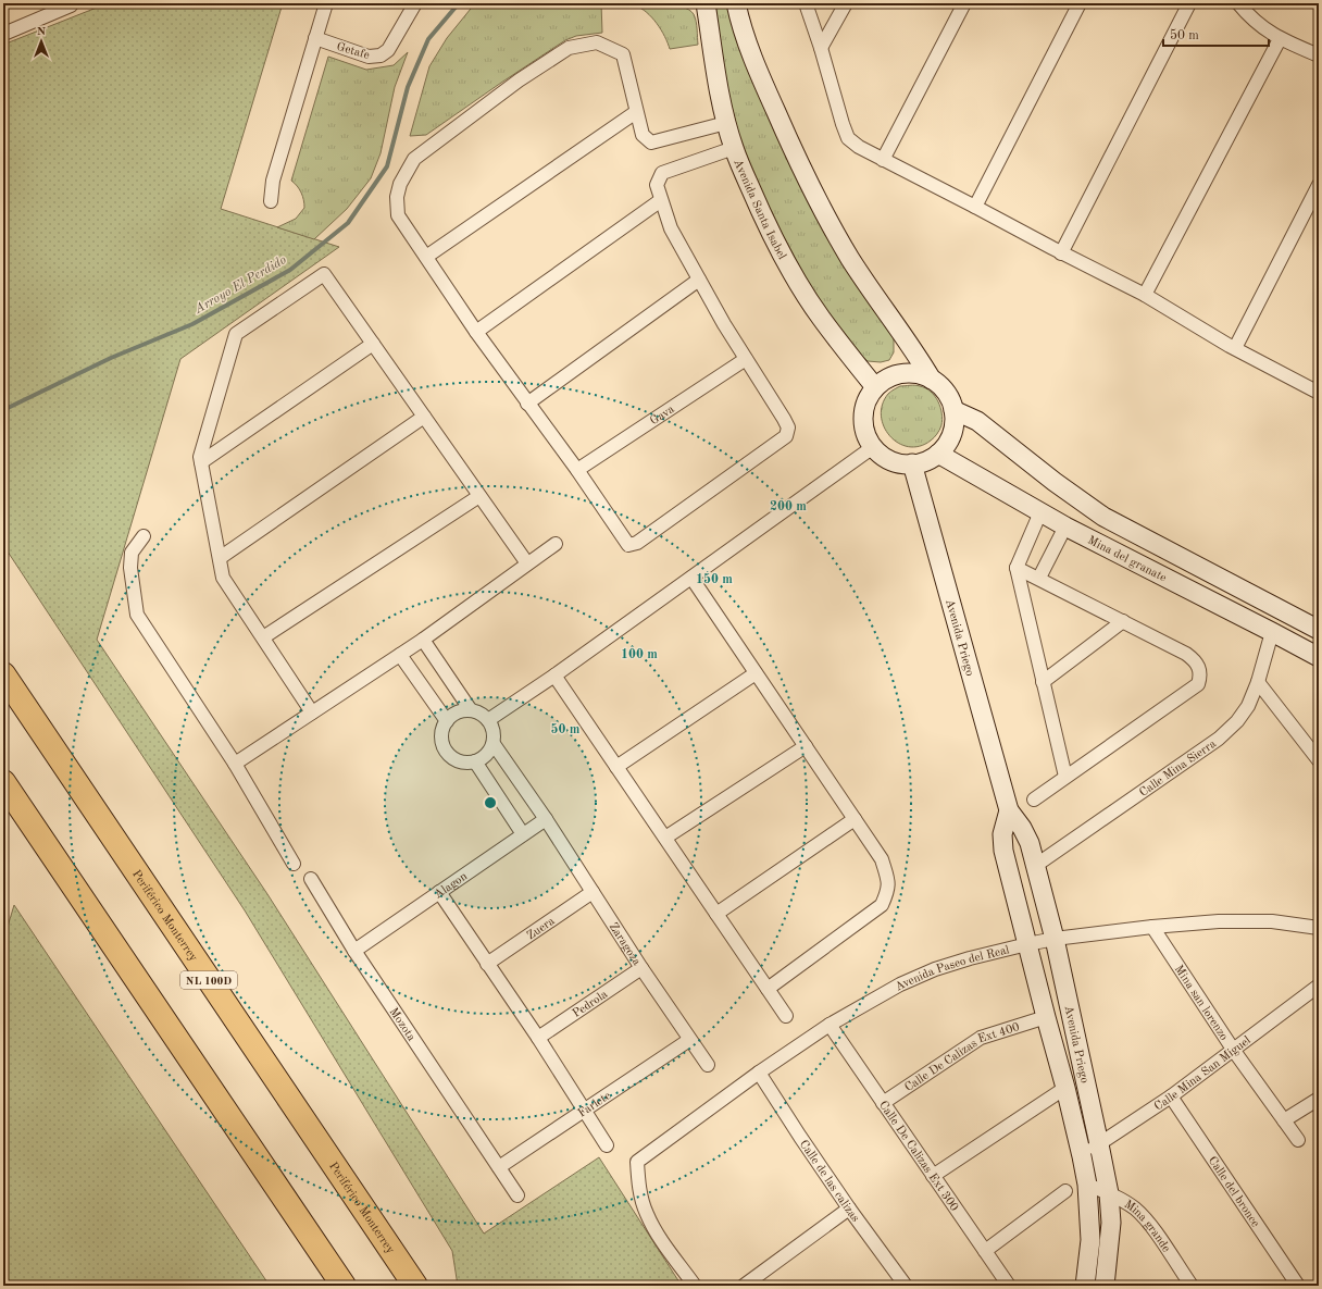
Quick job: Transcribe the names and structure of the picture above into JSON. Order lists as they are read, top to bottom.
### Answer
{
  "streets": {
    "highway": ["Periférico Monterrey", "NL 100D"],
    "street": [
      "Getafe",
      "Avenida Santa Isabel",
      "Gava",
      "Mina del granate",
      "Avenida Priego",
      "Calle Mina Sierra",
      "Alagon",
      "Zuera",
      "Zaragoza",
      "Avenida Paseo del Real",
      "Mina san lorenzo",
      "Pedrola",
      "Mozota",
      "Calle De Calizas Ext 400",
      "Calle Mina San Miguel",
      "Farlete",
      "Calle De Calizas Ext 300",
      "Calle de las calizas",
      "Calle del bronce",
      "Mina grande"
    ]
  },
  "crossings": [
    ["Avenida Santa Isabel", "Mina del granate"],
    ["Avenida Santa Isabel", "Avenida Priego"],
    ["Mina del granate", "Avenida Priego"],
    ["Mina del granate", "Calle Mina Sierra"],
    ["Avenida Priego", "Calle Mina Sierra"],
    ["Avenida Priego", "Avenida Paseo del Real"],
    ["Avenida Priego", "Calle De Calizas Ext 400"],
    ["Avenida Priego", "Calle Mina San Miguel"],
    ["Avenida Priego", "Mina grande"],
    ["Alagon", "Zaragoza"],
    ["Alagon", "Mozota"],
    ["Zuera", "Zaragoza"],
    ["Zaragoza", "Pedrola"],
    ["Zaragoza", "Farlete"],
    ["Avenida Paseo del Real", "Mina san lorenzo"],
    ["Avenida Paseo del Real", "Calle De Calizas Ext 300"],
    ["Avenida Paseo del Real", "Calle de las calizas"],
    ["Mina san lorenzo", "Calle Mina San Miguel"],
    ["Mozota", "Farlete"],
    ["Calle De Calizas Ext 400", "Calle De Calizas Ext 300"],
    ["Calle Mina San Miguel", "Calle del bronce"]
  ],
  "water": ["Arroyo El Perdido"],
  "scale_bar": "50 m",
  "north": "top",
  "rings": [
    "200 m",
    "150 m",
    "100 m",
    "50 m"
  ]
}
